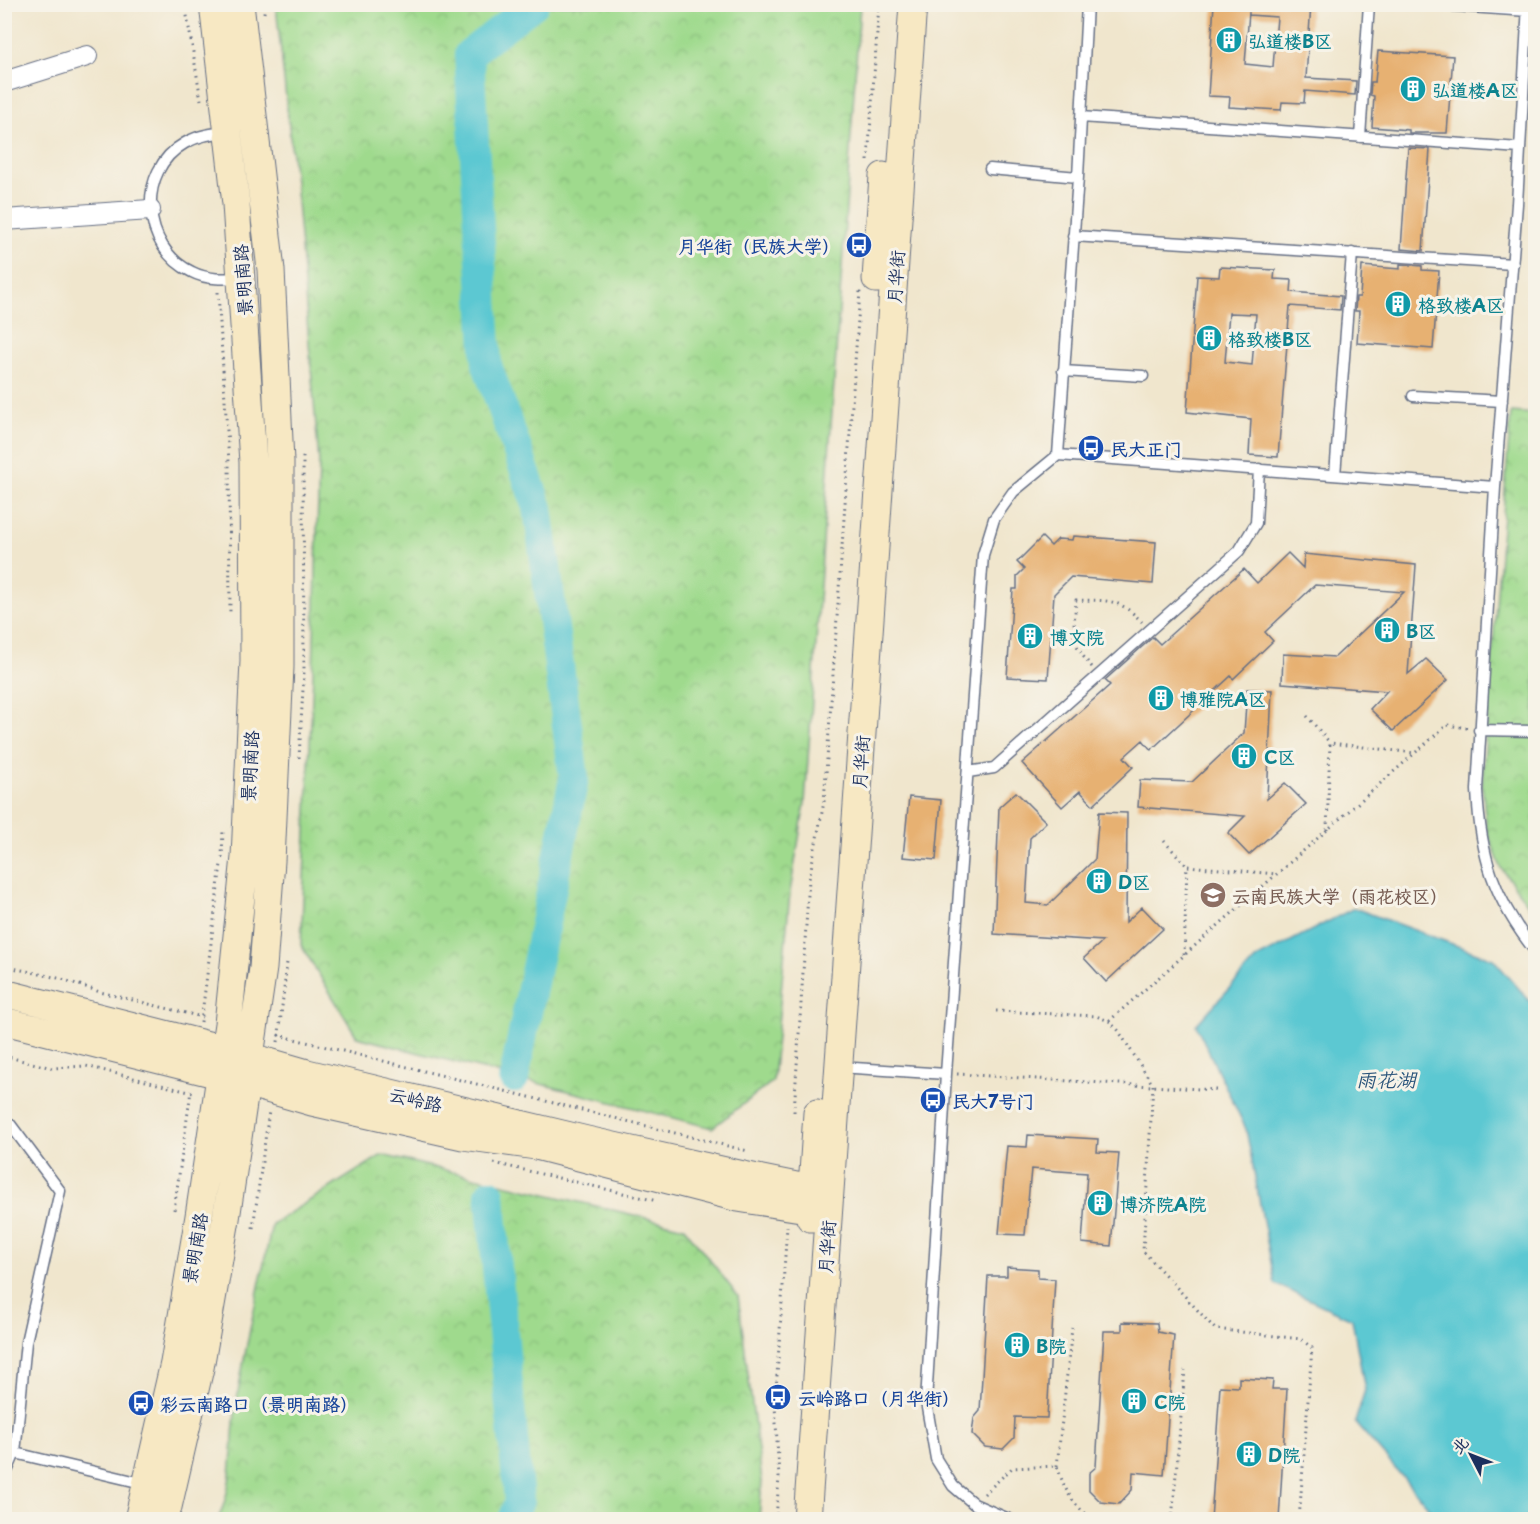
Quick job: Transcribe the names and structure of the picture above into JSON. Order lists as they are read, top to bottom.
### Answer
{
  "streets": {
    "street": ["月华街", "景明南路", "云岭路"]
  },
  "crossings": [
    ["月华街", "云岭路"],
    ["景明南路", "云岭路"]
  ],
  "water": ["雨花湖"],
  "places": {
    "building": [
      "弘道楼B区",
      "弘道楼A区",
      "格致楼A区",
      "格致楼B区",
      "B区",
      "博文院",
      "博雅院A区",
      "C区",
      "D区",
      "博济院A院",
      "B院",
      "C院",
      "D院"
    ],
    "bus stop": [
      "月华街（民族大学）",
      "民大正门",
      "民大7号门",
      "云岭路口（月华街）",
      "彩云南路口（景明南路）"
    ],
    "school or university": ["云南民族大学（雨花校区）"]
  },
  "north": "top left"
}
